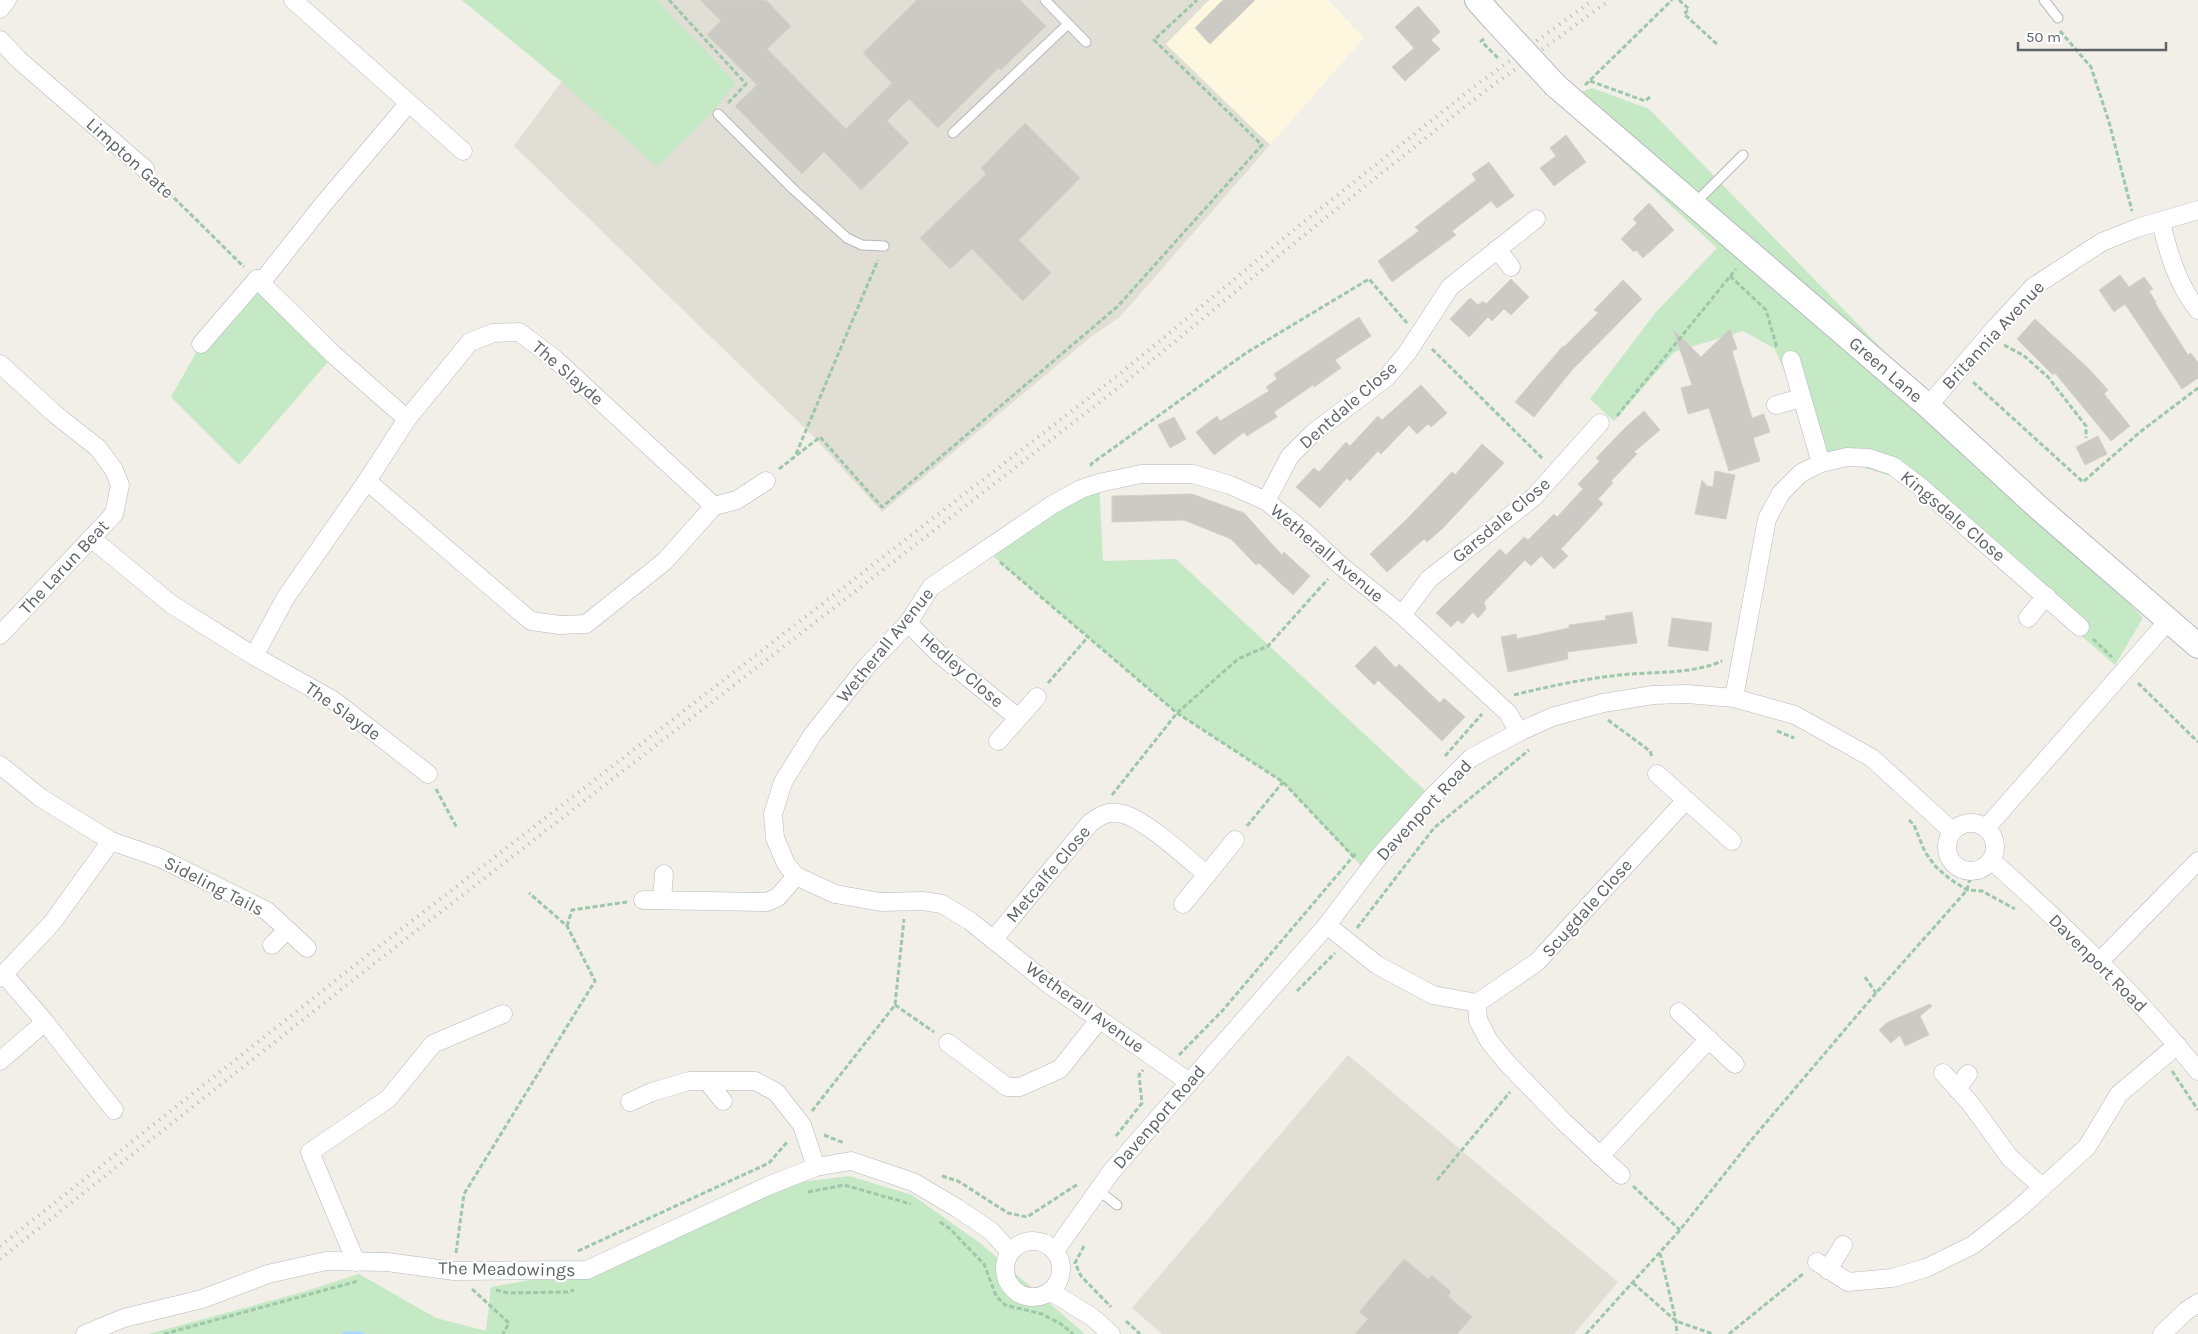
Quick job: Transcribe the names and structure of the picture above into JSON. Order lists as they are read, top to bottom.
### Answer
{
  "streets": {
    "main road": ["Green Lane"],
    "street": [
      "Limpton Gate",
      "Britannia Avenue",
      "The Slayde",
      "Dentdale Close",
      "Kingsdale Close",
      "Garsdale Close",
      "Wetherall Avenue",
      "The Larun Beat",
      "Hedley Close",
      "Davenport Road",
      "Metcalfe Close",
      "Sideling Tails",
      "Scugdale Close",
      "The Meadowings"
    ]
  },
  "crossings": [
    ["Britannia Avenue", "Green Lane"],
    ["The Slayde", "The Larun Beat"],
    ["Dentdale Close", "Wetherall Avenue"],
    ["Kingsdale Close", "Davenport Road"],
    ["Garsdale Close", "Wetherall Avenue"],
    ["Wetherall Avenue", "Hedley Close"],
    ["Wetherall Avenue", "Davenport Road"],
    ["Wetherall Avenue", "Metcalfe Close"],
    ["Davenport Road", "The Meadowings"]
  ],
  "scale_bar": "50 m"
}
